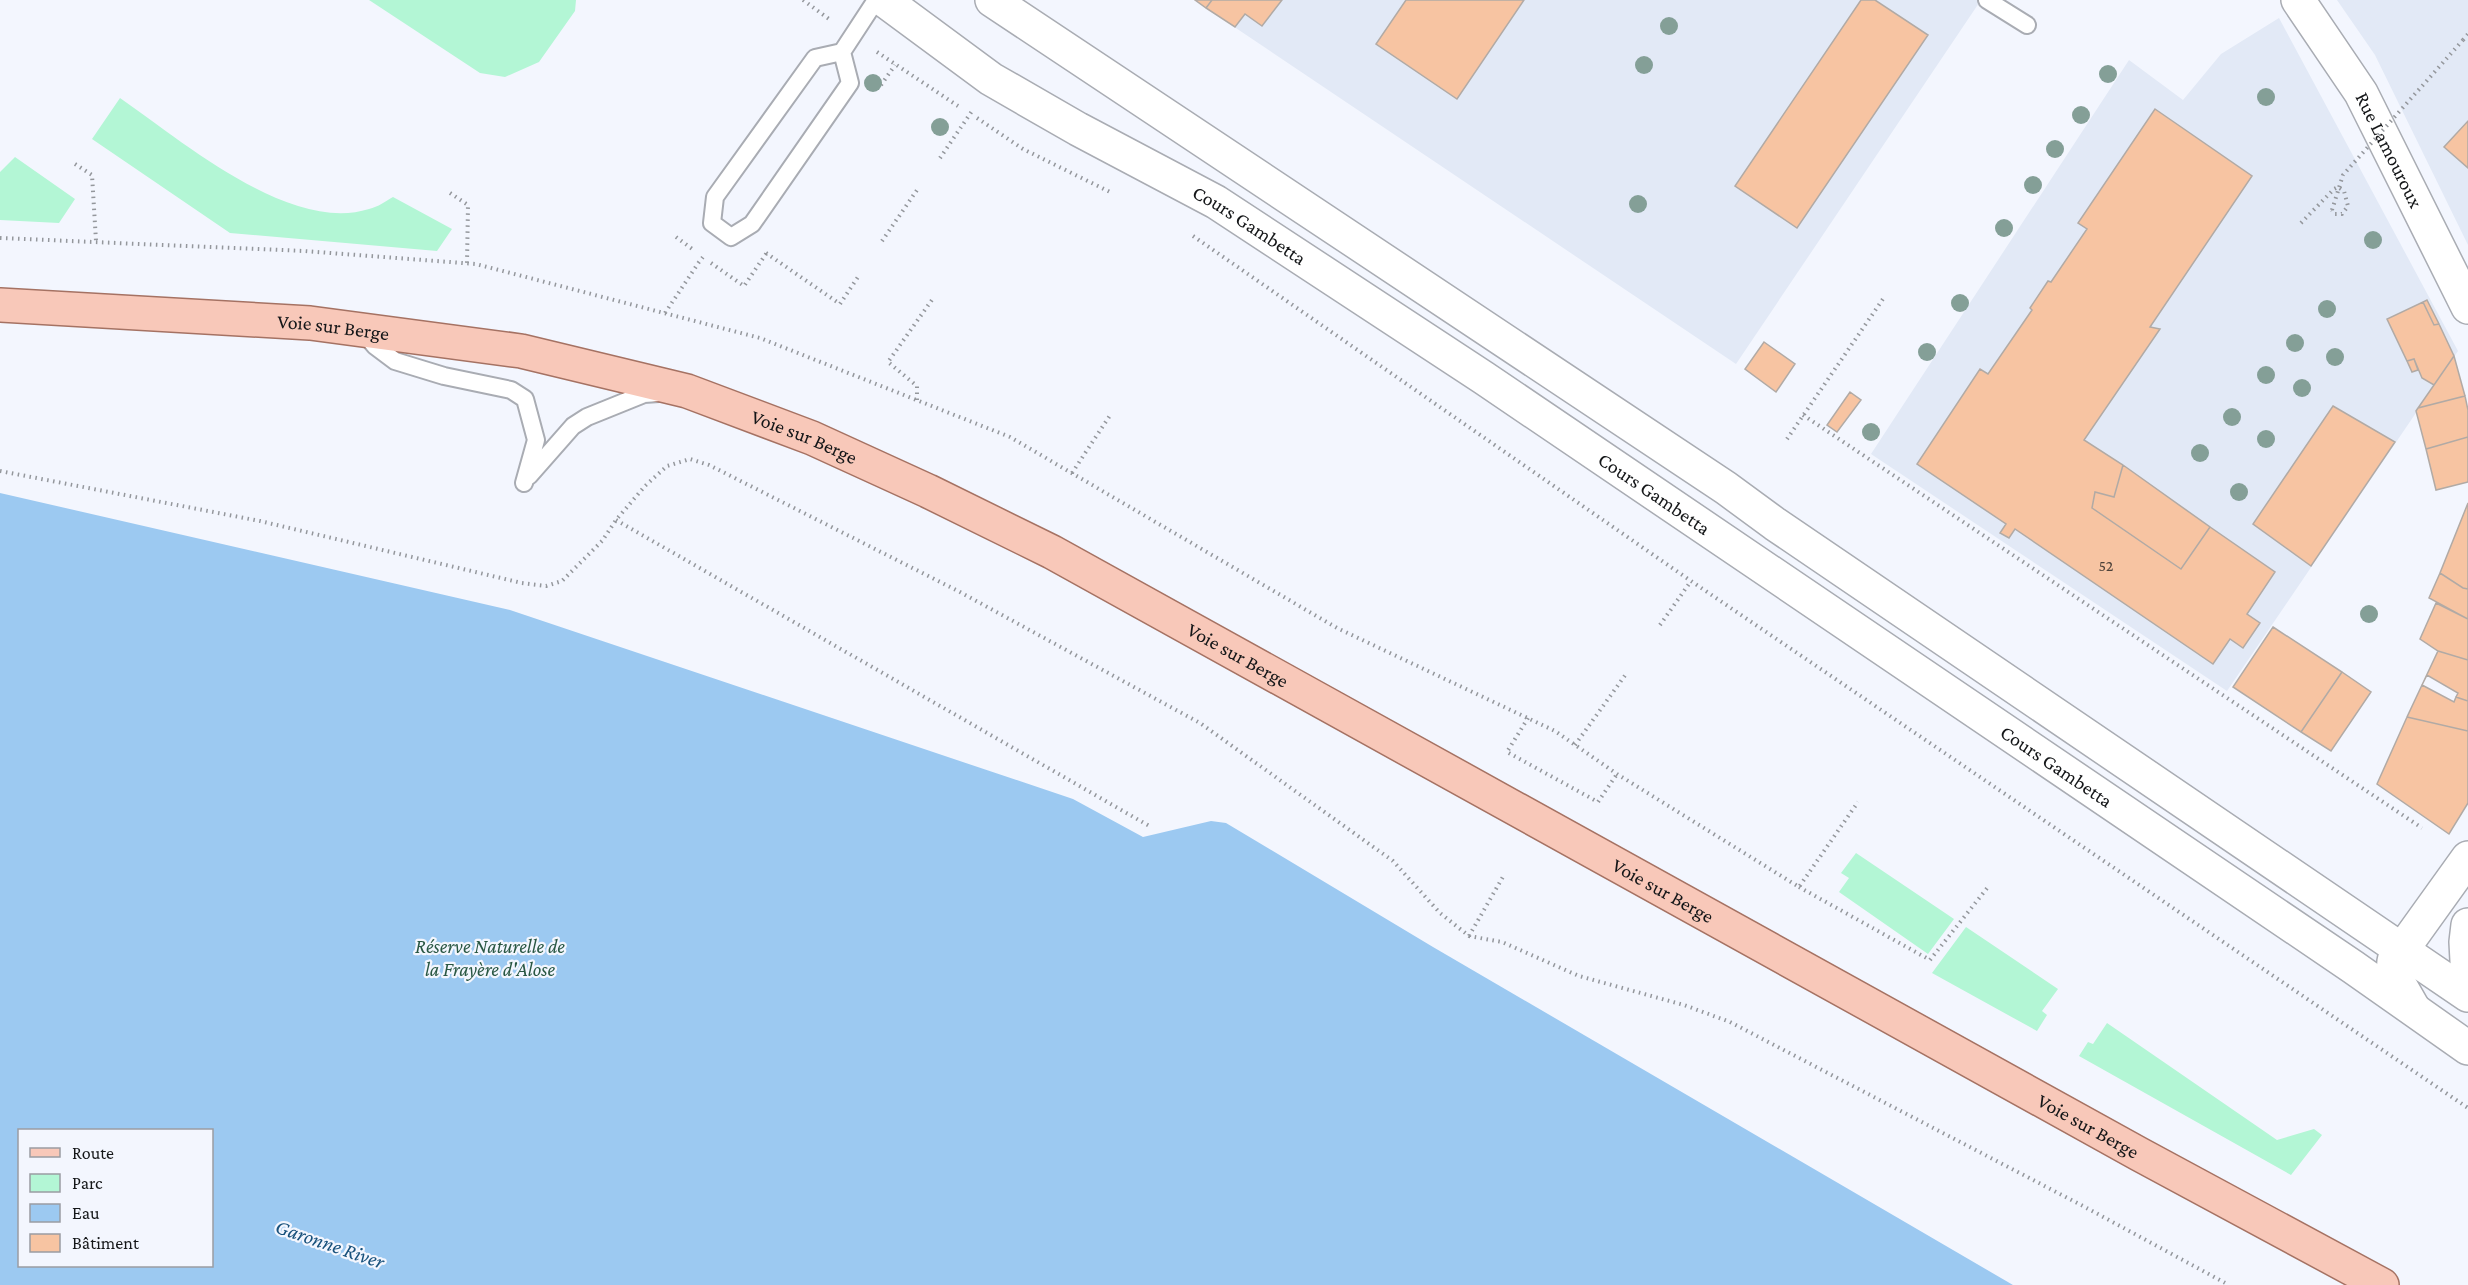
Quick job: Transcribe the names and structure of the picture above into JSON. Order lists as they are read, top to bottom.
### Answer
{
  "streets": {
    "main road": ["Rue Lamouroux", "Cours Gambetta", "Voie sur Berge"]
  },
  "water": ["Garonne River"],
  "parks": ["Réserve Naturelle de la Frayère d'Alose"],
  "house_numbers": ["52"],
  "legend": [
    "Route",
    "Parc",
    "Eau",
    "Bâtiment"
  ]
}
